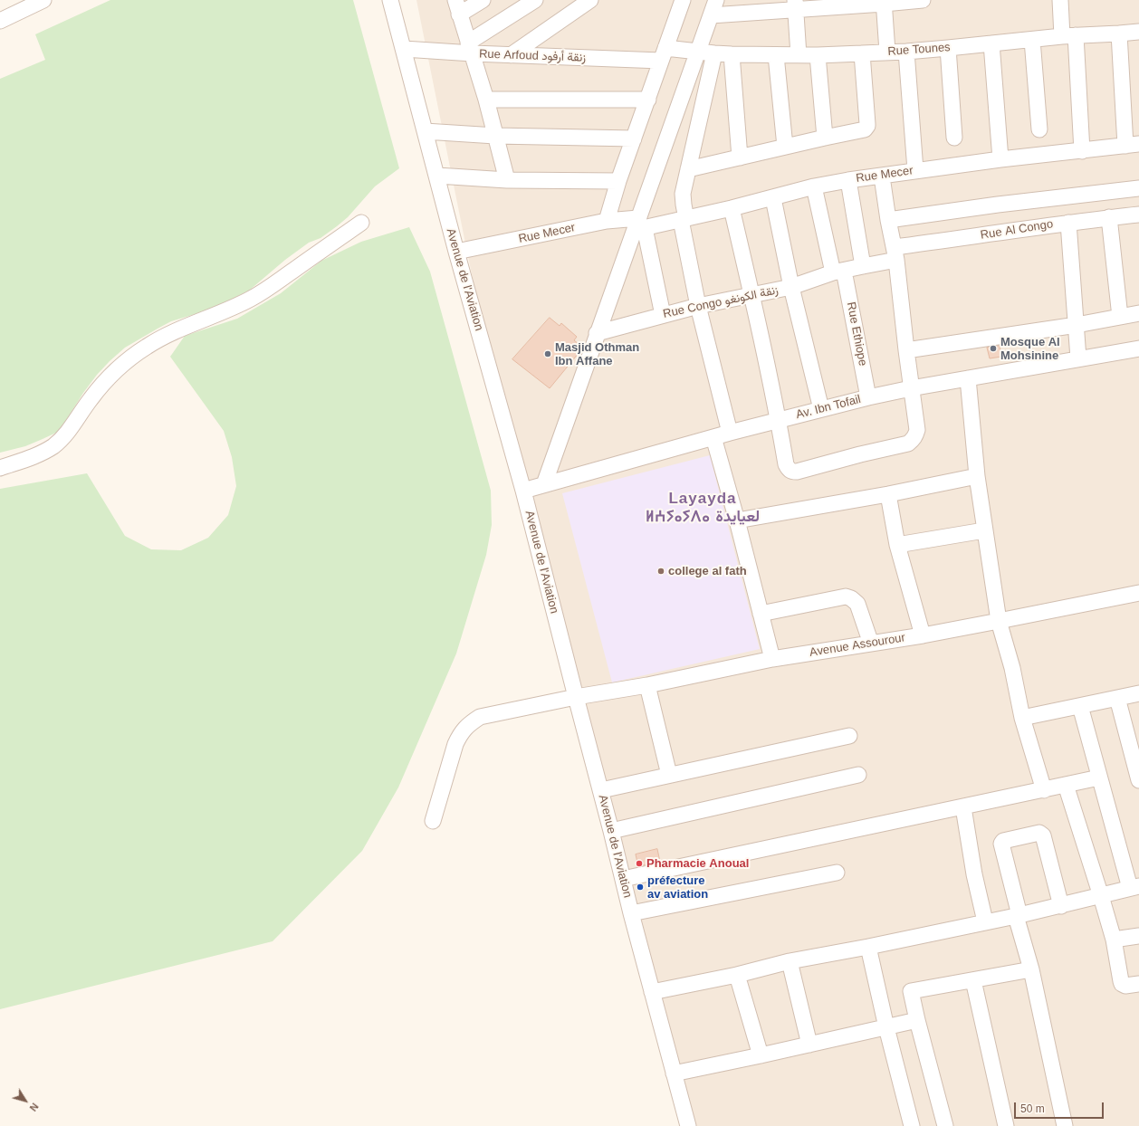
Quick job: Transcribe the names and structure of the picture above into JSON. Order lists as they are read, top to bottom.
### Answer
{
  "streets": {
    "street": [
      "Rue Tounes",
      "Rue Arfoud زنقة أرفود",
      "Rue Mecer",
      "Rue Al Congo",
      "Avenue de l'Aviation",
      "Rue Congo زنقة الكونغو",
      "Rue Ethiope",
      "Av. Ibn Tofail",
      "Avenue Assourour"
    ]
  },
  "crossings": [
    ["Rue Tounes", "Rue Arfoud زنقة أرفود"],
    ["Rue Arfoud زنقة أرفود", "Avenue de l'Aviation"],
    ["Rue Mecer", "Avenue de l'Aviation"],
    ["Rue Mecer", "Rue Ethiope"],
    ["Rue Al Congo", "Rue Congo زنقة الكونغو"],
    ["Avenue de l'Aviation", "Av. Ibn Tofail"],
    ["Avenue de l'Aviation", "Avenue Assourour"],
    ["Rue Congo زنقة الكونغو", "Rue Ethiope"],
    ["Rue Ethiope", "Av. Ibn Tofail"]
  ],
  "districts": ["Layayda ⵍⵄⵢⴰⵢⴷⴰ لعيايدة"],
  "places": [
    "Mosque Al Mohsinine",
    "Masjid Othman Ibn Affane",
    "college al fath",
    "Pharmacie Anoual",
    "préfecture av aviation"
  ],
  "scale_bar": "50 m",
  "north": "bottom right"
}
